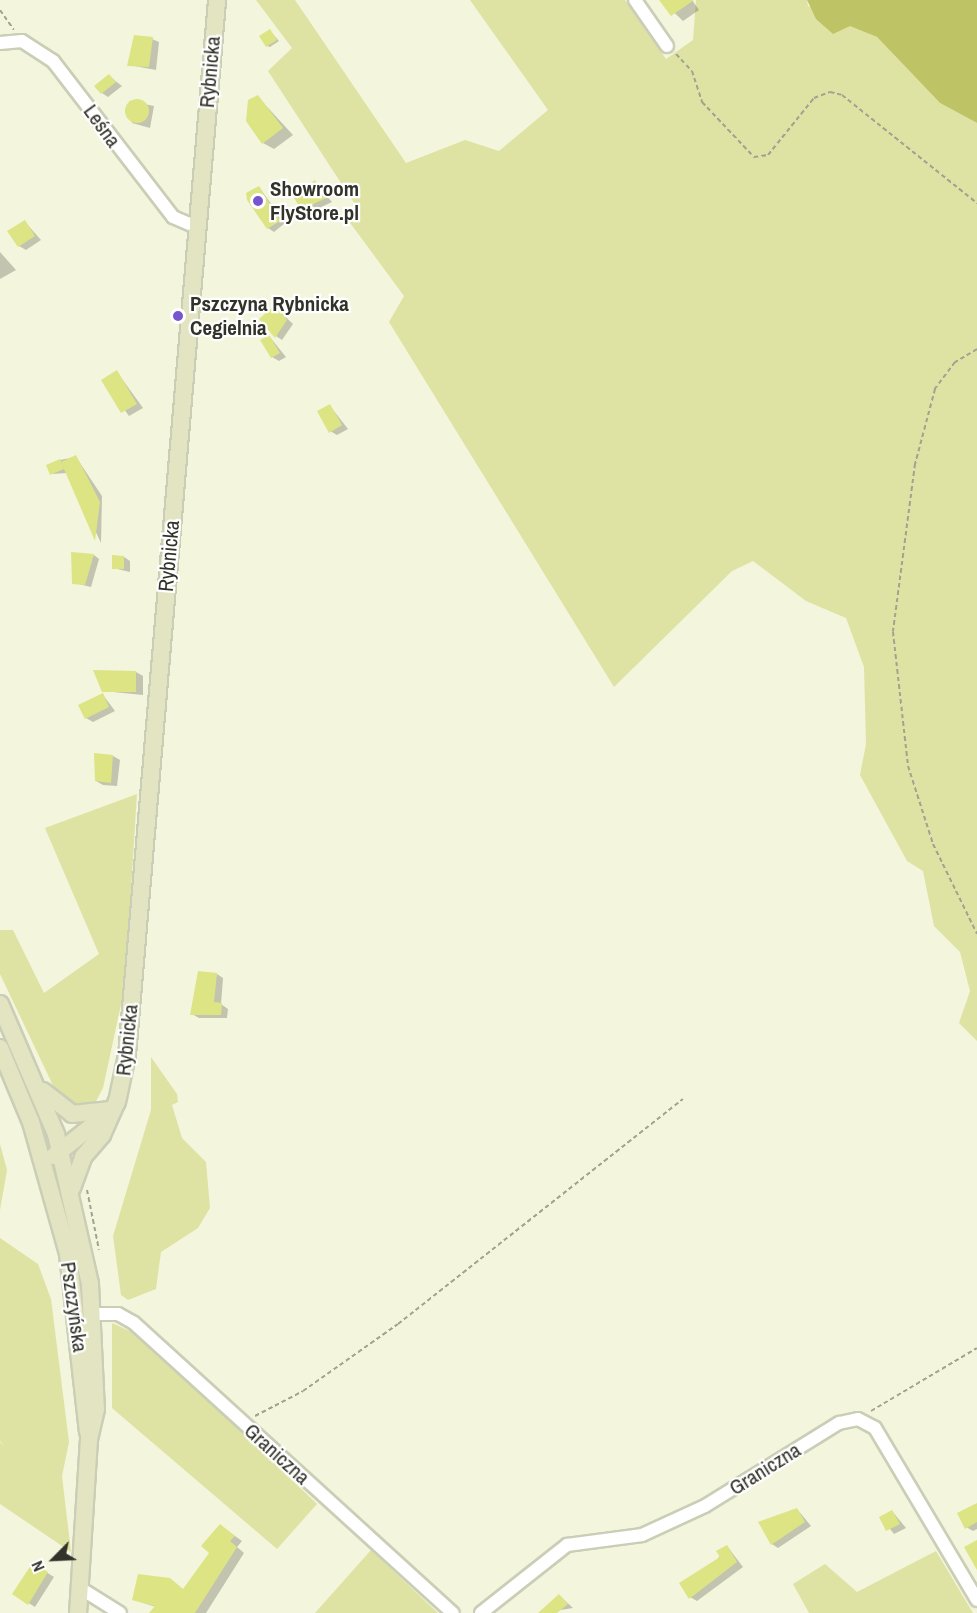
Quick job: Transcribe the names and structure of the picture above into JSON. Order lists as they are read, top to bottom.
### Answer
{
  "streets": {
    "main road": ["Rybnicka", "Pszczyńska"],
    "street": ["Leśna", "Graniczna"]
  },
  "crossings": [
    ["Rybnicka", "Leśna"],
    ["Rybnicka", "Pszczyńska"],
    ["Pszczyńska", "Graniczna"]
  ],
  "places": ["Showroom FlyStore.pl", "Pszczyna Rybnicka Cegielnia"],
  "north": "bottom left"
}
